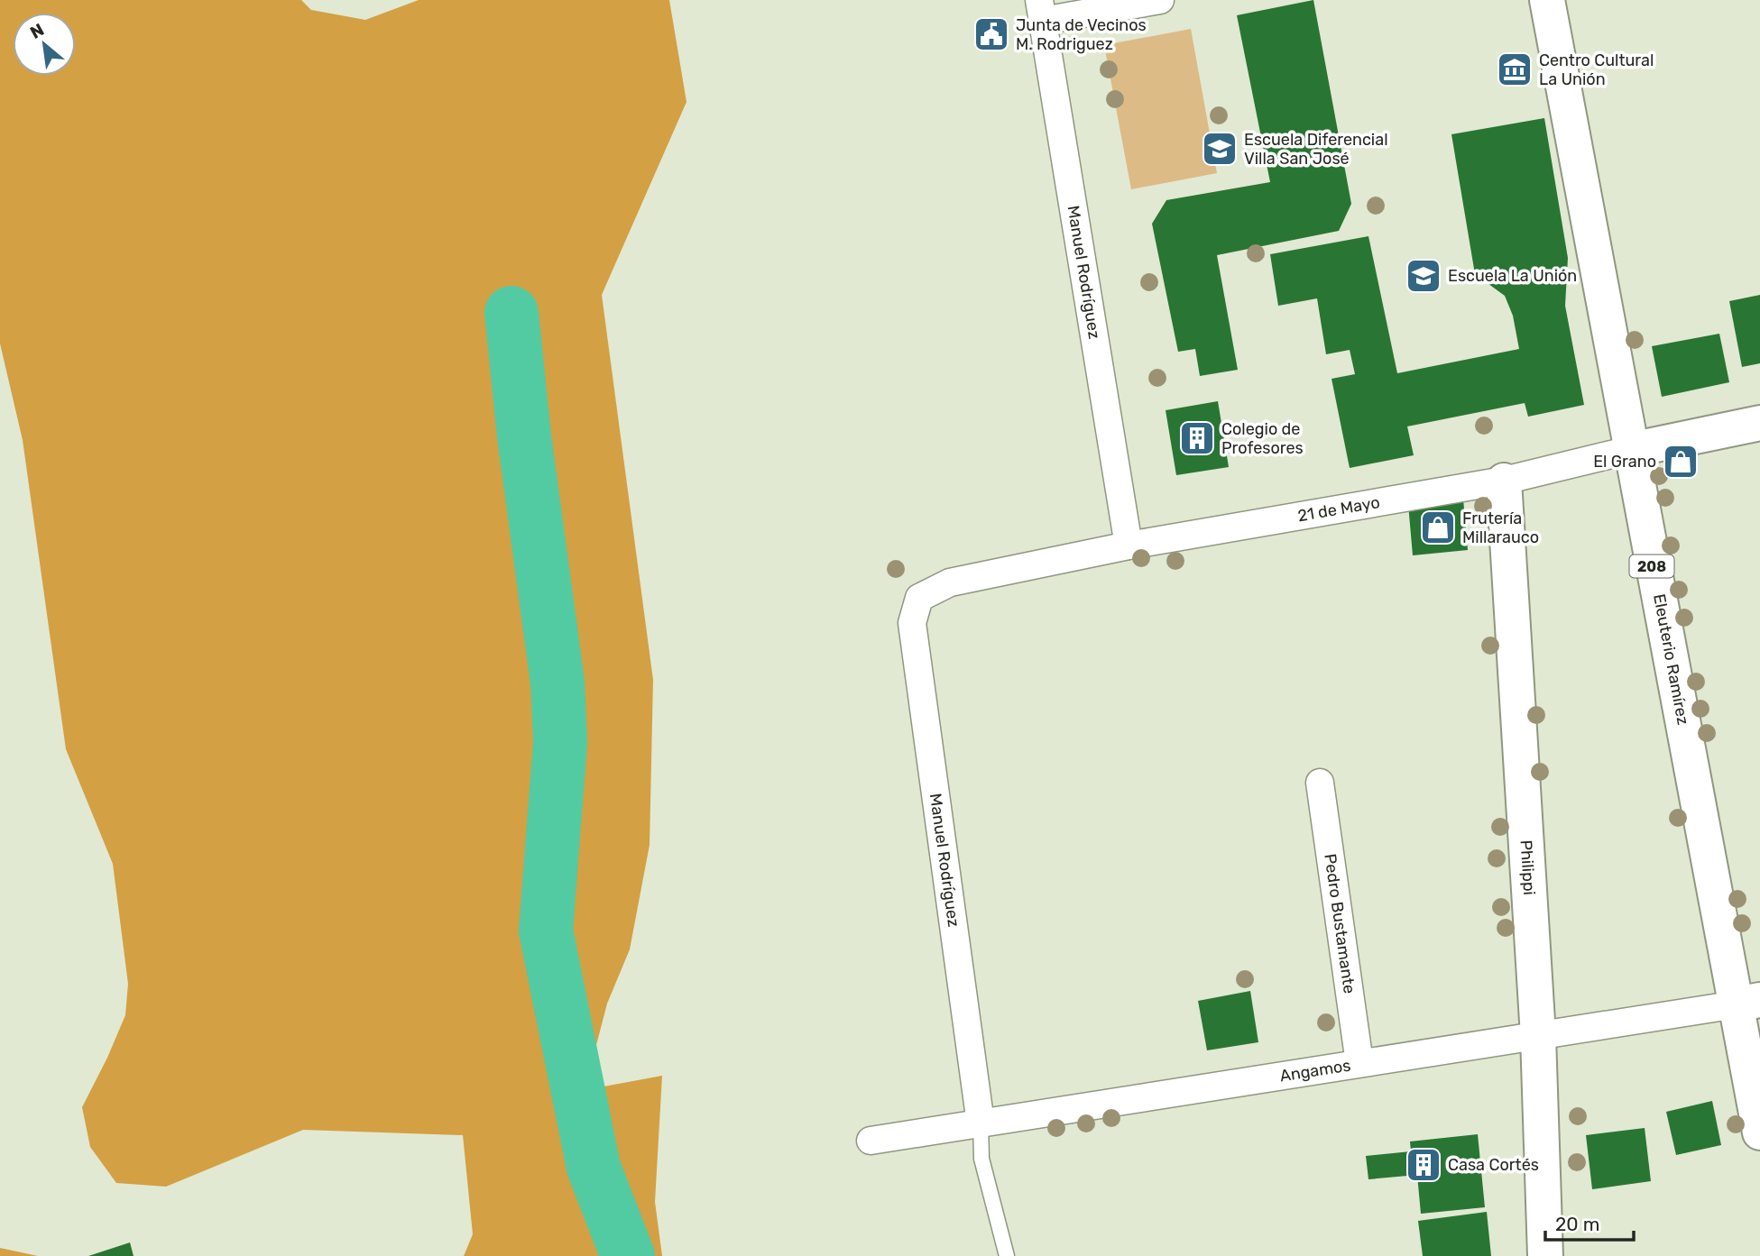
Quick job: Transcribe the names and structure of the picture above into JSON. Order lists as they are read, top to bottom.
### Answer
{
  "streets": {
    "main road": [
      "21 de Mayo",
      "208",
      "Eleuterio Ramírez",
      "Philippi"
    ],
    "street": ["Manuel Rodríguez", "Pedro Bustamante", "Angamos"]
  },
  "crossings": [
    ["Manuel Rodríguez", "21 de Mayo"],
    ["Manuel Rodríguez", "Angamos"],
    ["21 de Mayo", "Eleuterio Ramírez"],
    ["21 de Mayo", "Philippi"],
    ["Eleuterio Ramírez", "Angamos"],
    ["Philippi", "Angamos"],
    ["Pedro Bustamante", "Angamos"]
  ],
  "places": {
    "public building": ["Junta de Vecinos M. Rodriguez"],
    "museum": ["Centro Cultural La Unión"],
    "school or university": ["Escuela Diferencial Villa San José", "Escuela La Unión"],
    "building": ["Colegio de Profesores", "Casa Cortés"],
    "shop": ["El Grano", "Frutería Millarauco"]
  },
  "scale_bar": "20 m",
  "north": "top left"
}
